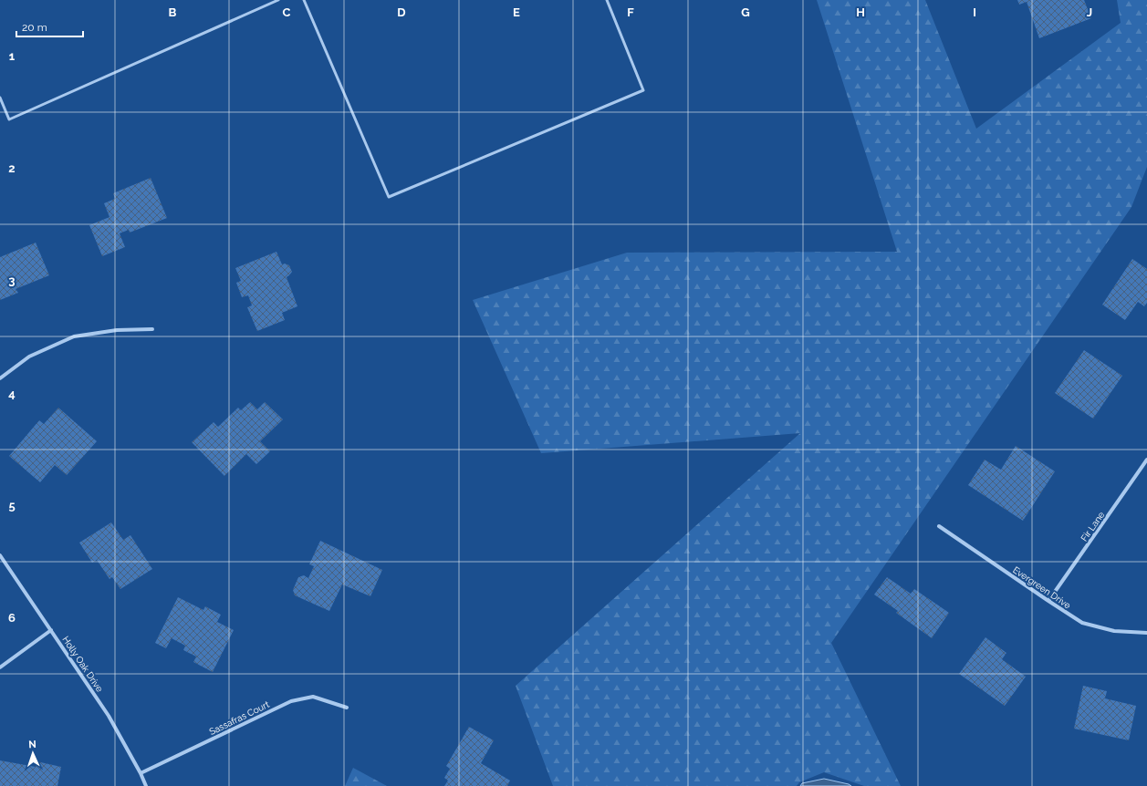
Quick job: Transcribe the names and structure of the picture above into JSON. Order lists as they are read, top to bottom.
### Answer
{
  "streets": {
    "street": [
      "Fir Lane",
      "Evergreen Drive",
      "Holly Oak Drive",
      "Sassafras Court"
    ]
  },
  "crossings": [
    ["Fir Lane", "Evergreen Drive"],
    ["Holly Oak Drive", "Sassafras Court"]
  ],
  "scale_bar": "20 m",
  "north": "top",
  "grid": {
    "columns": [
      "B",
      "C",
      "D",
      "E",
      "F",
      "G",
      "H",
      "I",
      "J"
    ],
    "rows": [
      "1",
      "2",
      "3",
      "4",
      "5",
      "6"
    ]
  }
}
